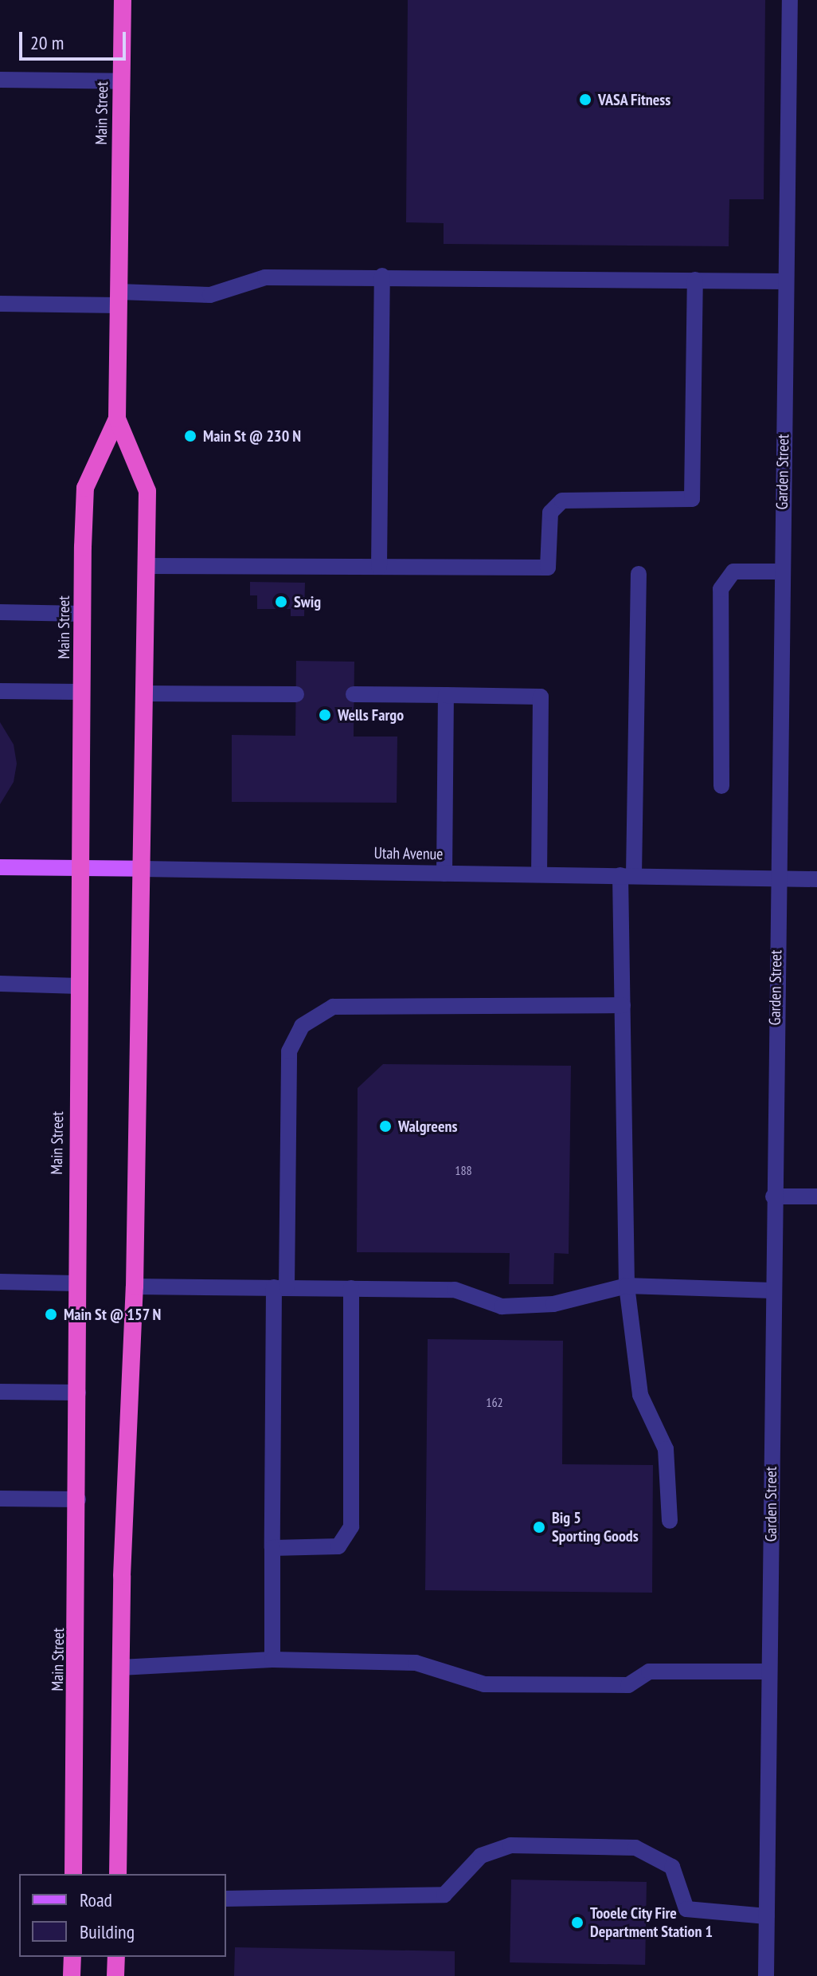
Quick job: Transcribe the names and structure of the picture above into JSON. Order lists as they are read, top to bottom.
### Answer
{
  "streets": {
    "highway": ["Main Street"],
    "main road": ["Utah Avenue"],
    "street": ["Garden Street"]
  },
  "crossings": [
    ["Main Street", "Utah Avenue"],
    ["Garden Street", "Utah Avenue"]
  ],
  "places": [
    "VASA Fitness",
    "Main St @ 230 N",
    "Swig",
    "Wells Fargo",
    "Walgreens",
    "Main St @ 157 N",
    "Big 5 Sporting Goods",
    "Tooele City Fire Department Station 1"
  ],
  "house_numbers": ["188", "162"],
  "legend": ["Road", "Building"],
  "scale_bar": "20 m"
}
